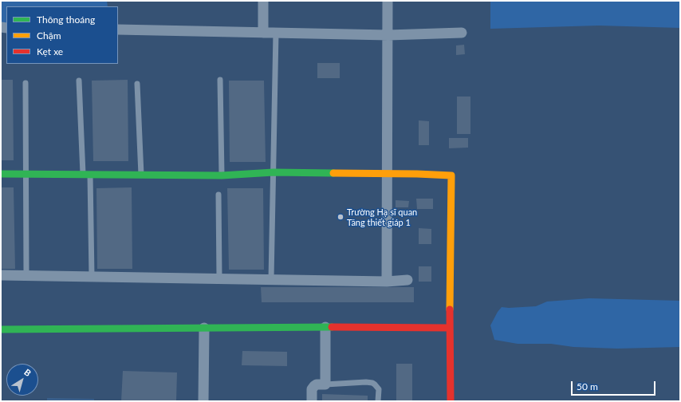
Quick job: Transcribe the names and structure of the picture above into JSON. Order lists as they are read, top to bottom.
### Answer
{
  "places": ["Trường Hạ sĩ quan Tăng thiết giáp 1"],
  "legend": ["Thông thoáng", "Chậm", "Kẹt xe"],
  "scale_bar": "50 m",
  "north": "top right"
}
